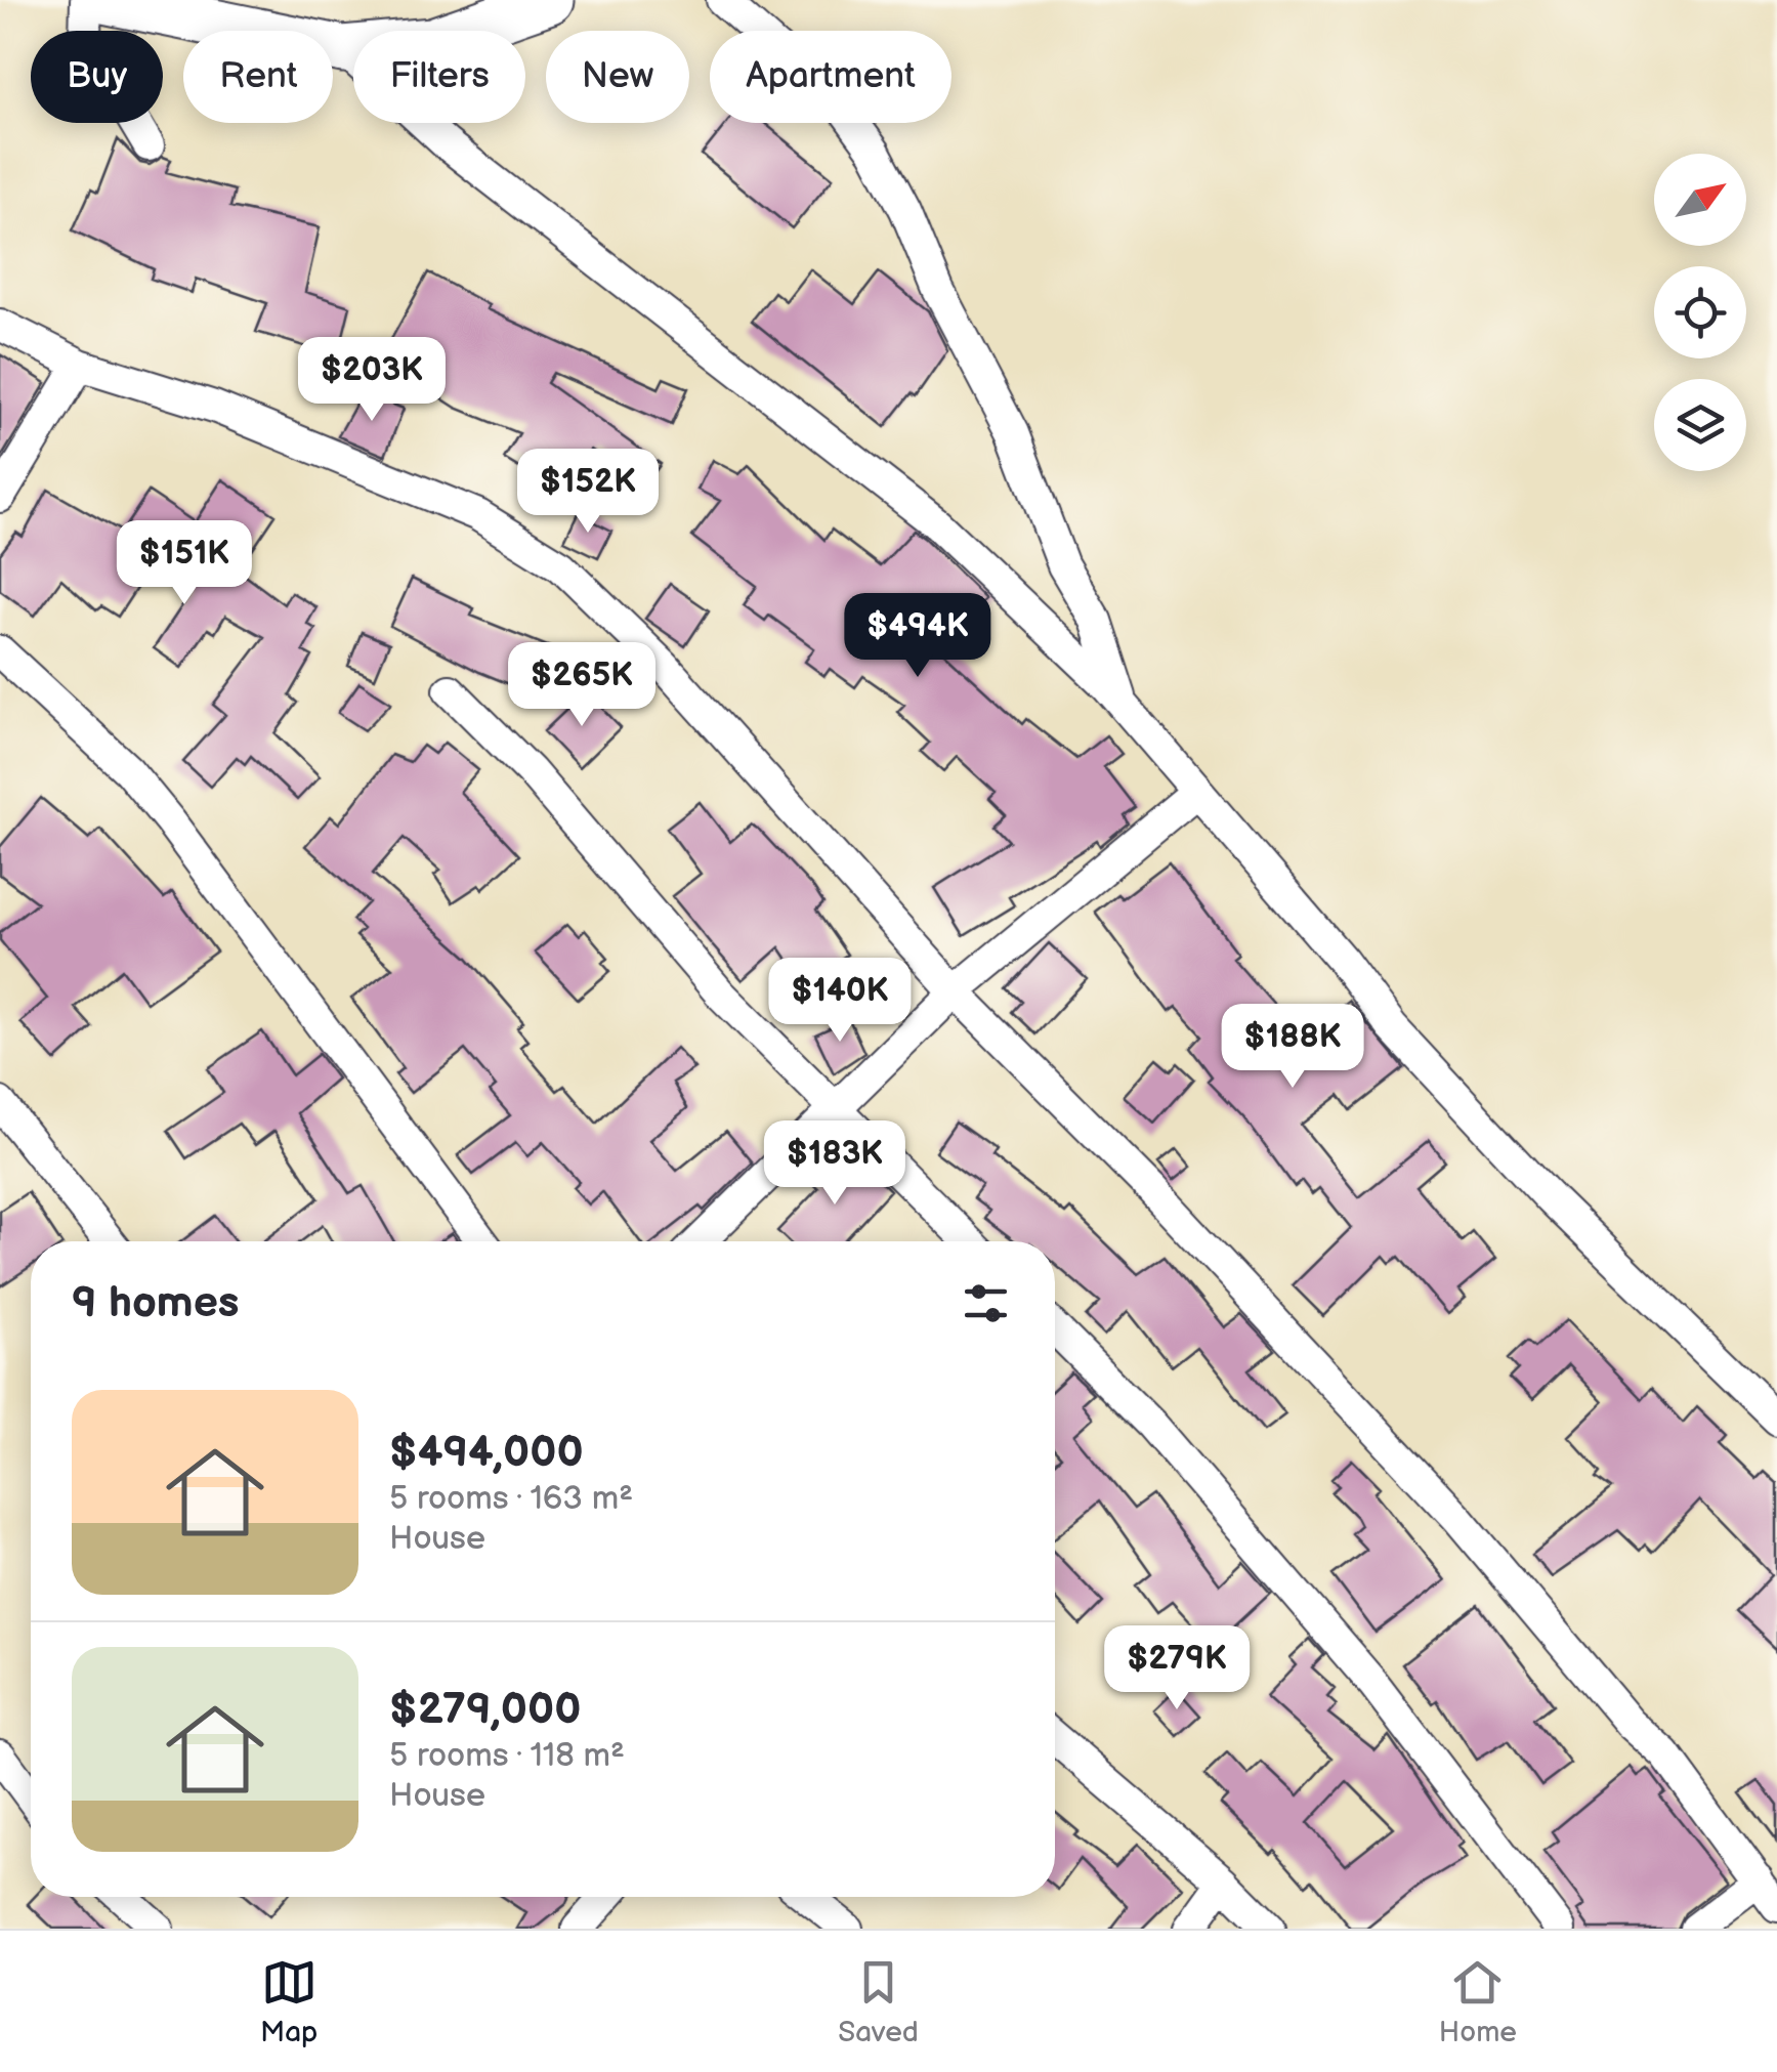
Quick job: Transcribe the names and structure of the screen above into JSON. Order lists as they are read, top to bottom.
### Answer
{
  "north": "top right",
  "page": {
    "chip": [
      "Buy",
      "Rent",
      "Filters",
      "New",
      "Apartment"
    ],
    "price": [
      "$203K",
      "$152K",
      "$151K",
      "$494K",
      "$265K",
      "$140K",
      "$188K",
      "$183K",
      "$279K"
    ],
    "heading": "9 homes",
    "list": [
      {
        "name": "$494,000",
        "note": "5 rooms · 163 m² · House"
      },
      {
        "name": "$279,000",
        "note": "5 rooms · 118 m² · House"
      }
    ],
    "tabs": ["Map", "Saved", "Home"]
  }
}
